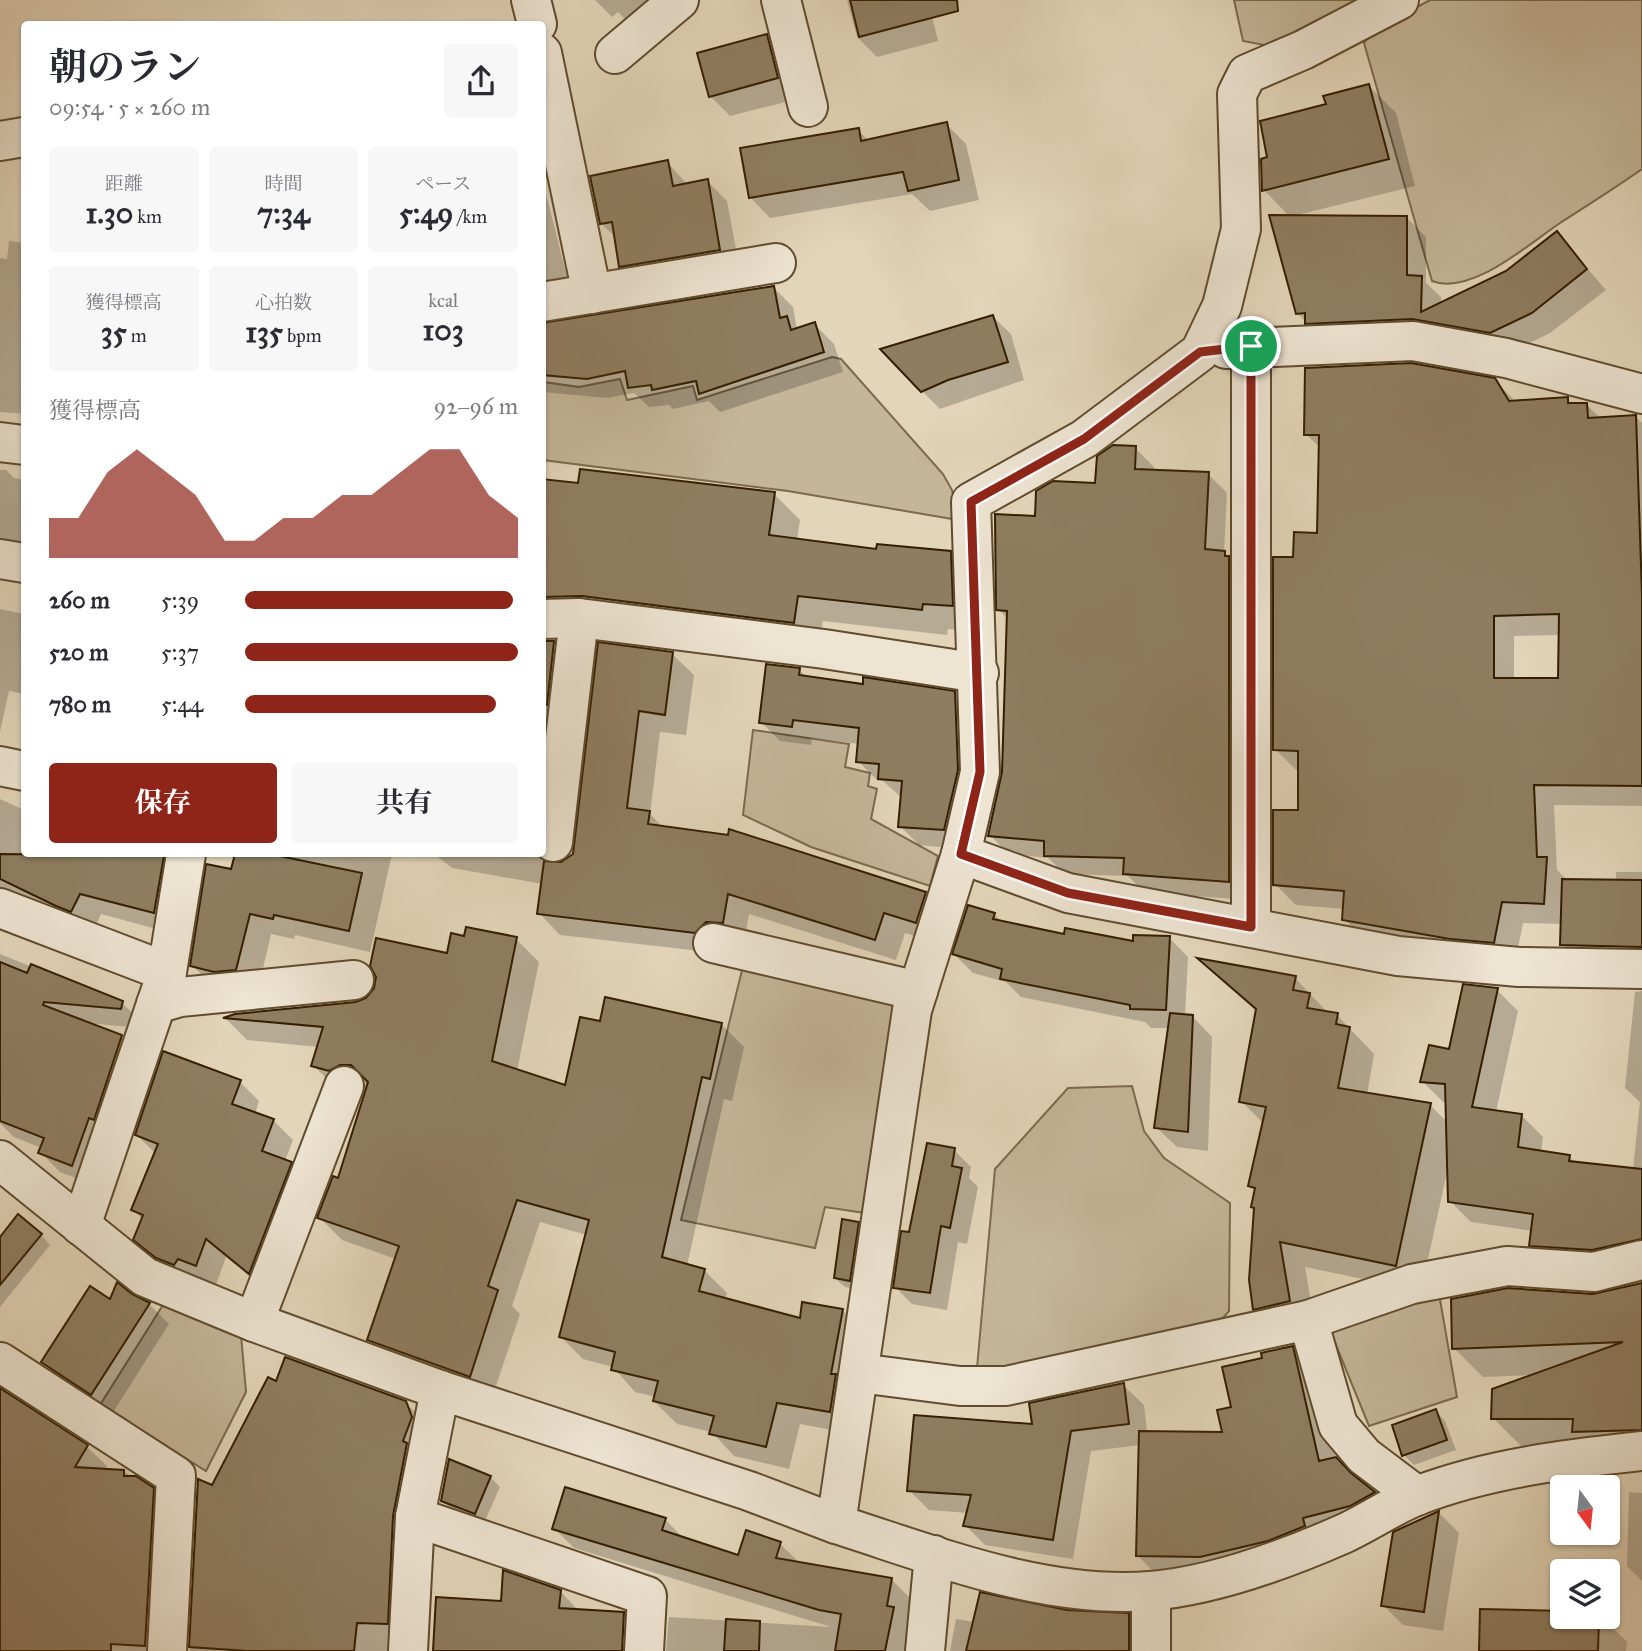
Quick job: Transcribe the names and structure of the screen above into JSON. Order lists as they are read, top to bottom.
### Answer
{
  "north": "bottom",
  "page": {
    "heading": ["朝のラン", "09:54 · 5 × 260 m"],
    "stats": [
      ["距離", "1.30 km"],
      ["時間", "7:34"],
      ["ペース", "5:49 /km"],
      ["獲得標高", "35 m"],
      ["心拍数", "135 bpm"],
      ["kcal", "103"]
    ],
    "chart": ["獲得標高", "92–96 m"],
    "list": [
      {
        "name": "260 m",
        "note": "5:39"
      },
      {
        "name": "520 m",
        "note": "5:37"
      },
      {
        "name": "780 m",
        "note": "5:44"
      }
    ],
    "buttons": ["保存", "共有"]
  }
}
